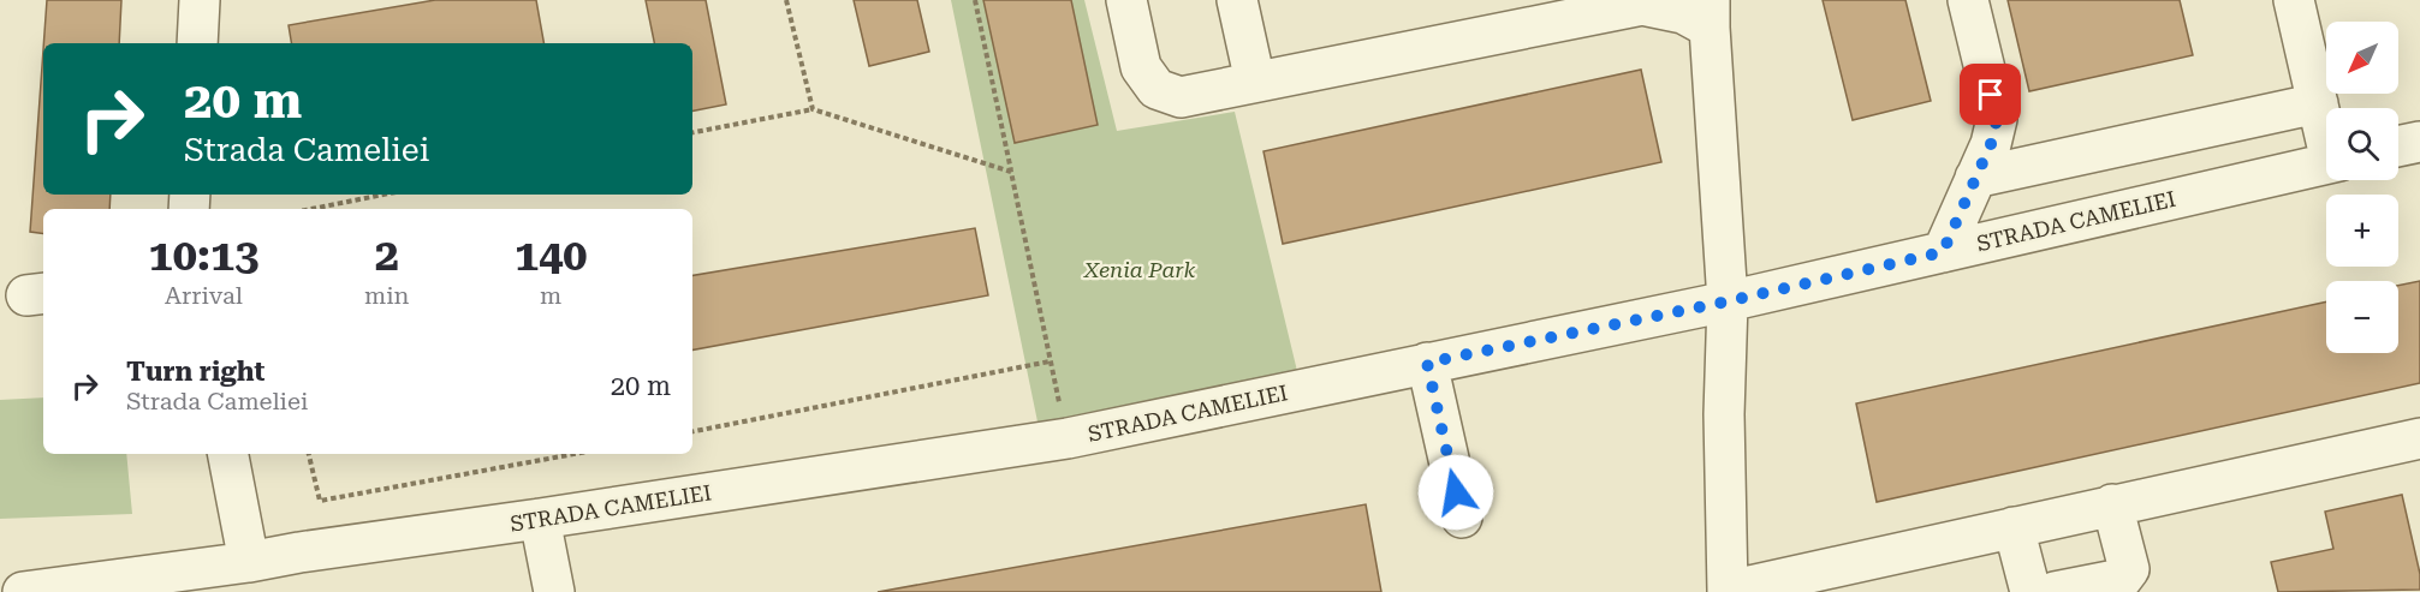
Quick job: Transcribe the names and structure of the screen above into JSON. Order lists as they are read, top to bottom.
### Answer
{
  "streets": {
    "street": ["STRADA CAMELIEI"]
  },
  "parks": ["Xenia Park"],
  "north": "bottom left",
  "page": {
    "map_buttons": ["+", "−"],
    "turn": ["20 m", "Strada Cameliei"],
    "eta": [
      "10:13",
      "Arrival",
      "2",
      "min",
      "140",
      "m"
    ],
    "list": [
      {
        "name": "Turn right",
        "note": "Strada Cameliei",
        "value": "20 m"
      }
    ]
  }
}
